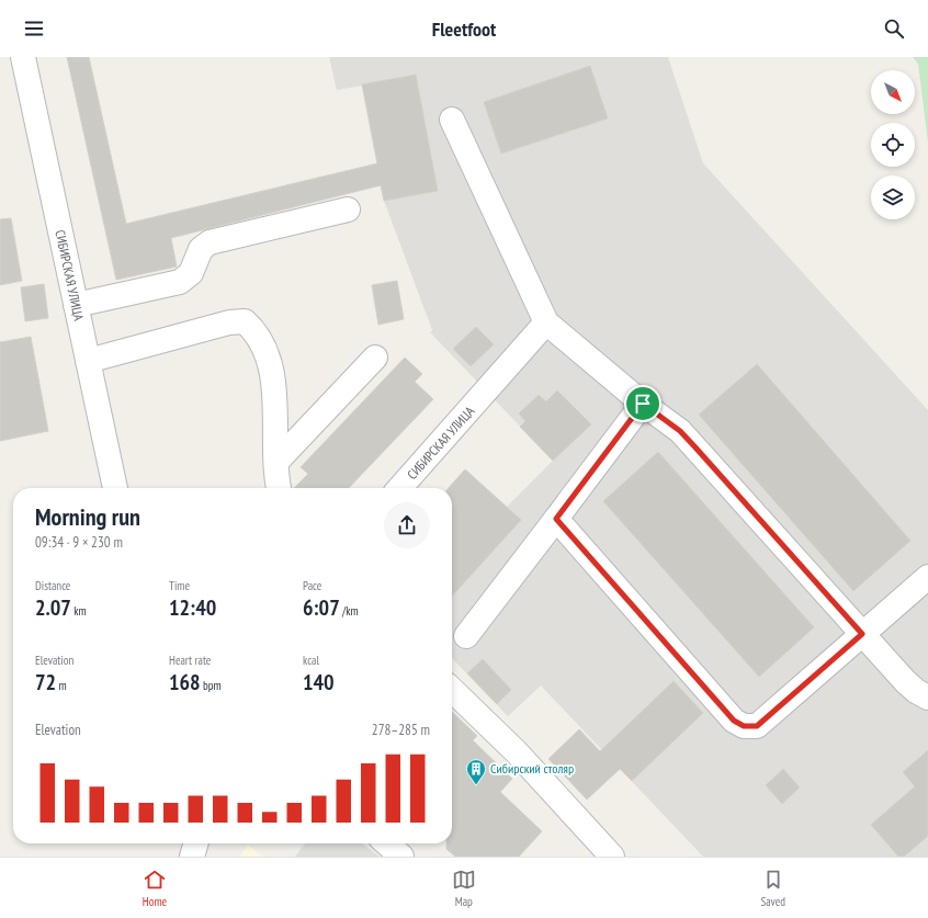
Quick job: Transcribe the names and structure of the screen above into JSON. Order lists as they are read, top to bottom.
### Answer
{
  "streets": {
    "street": ["СИБИРСКАЯ УЛИЦА"]
  },
  "places": {
    "building": ["Сибирский столяр"]
  },
  "north": "bottom right",
  "page": {
    "header": "Fleetfoot",
    "heading": ["Morning run", "09:34 · 9 × 230 m"],
    "stats": [
      ["Distance", "2.07 km"],
      ["Time", "12:40"],
      ["Pace", "6:07 /km"],
      ["Elevation", "72 m"],
      ["Heart rate", "168 bpm"],
      ["kcal", "140"]
    ],
    "chart": ["Elevation", "278–285 m"],
    "tabs": ["Home", "Map", "Saved"]
  }
}
